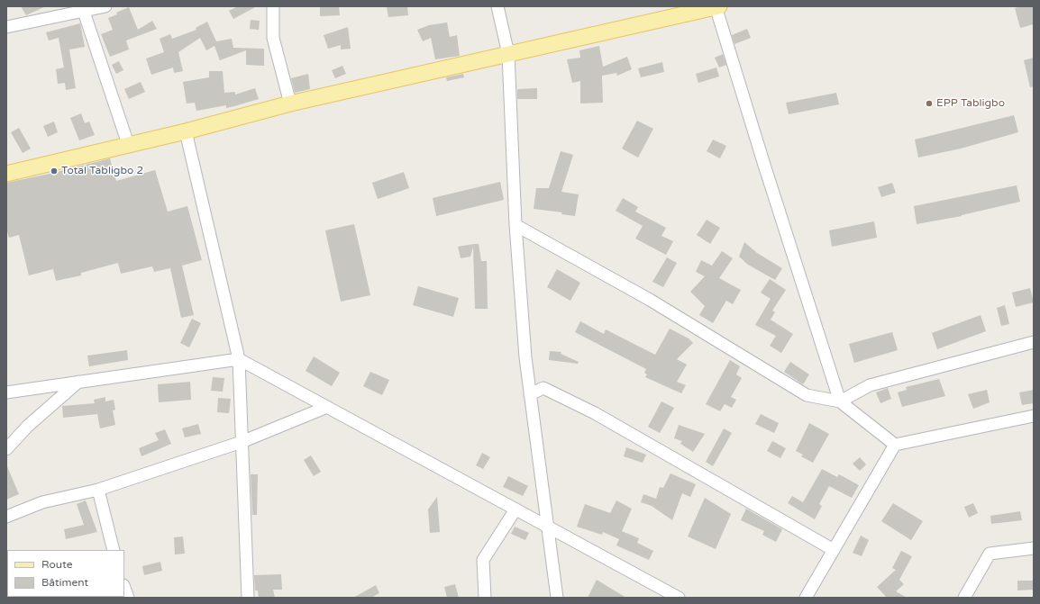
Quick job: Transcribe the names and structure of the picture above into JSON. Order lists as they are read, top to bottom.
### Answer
{
  "places": ["EPP Tabligbo", "Total Tabligbo 2"],
  "legend": ["Route", "Bâtiment"]
}
